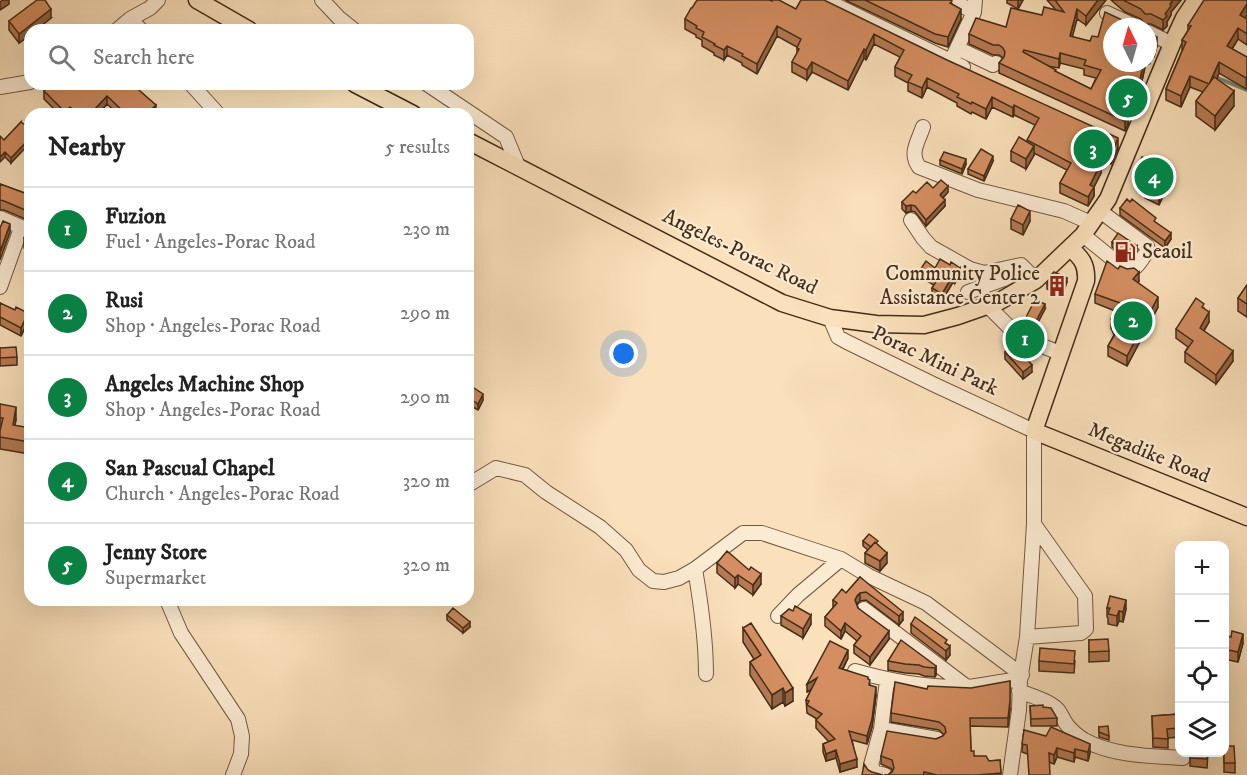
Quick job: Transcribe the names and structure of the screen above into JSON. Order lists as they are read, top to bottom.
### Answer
{
  "streets": {
    "main road": ["Angeles-Porac Road", "Megadike Road"],
    "street": ["Porac Mini Park"]
  },
  "crossings": [
    ["Angeles-Porac Road", "Porac Mini Park"],
    ["Porac Mini Park", "Megadike Road"]
  ],
  "places": {
    "fuel station": ["Seaoil"],
    "building": ["Community Police Assistance Center 2"]
  },
  "north": "top",
  "page": {
    "search": "Search here",
    "pins": [
      "5",
      "3",
      "4",
      "2",
      "1"
    ],
    "heading": ["Nearby", "5 results"],
    "list": [
      {
        "mark": "1",
        "name": "Fuzion",
        "note": "Fuel · Angeles-Porac Road",
        "value": "230 m"
      },
      {
        "mark": "2",
        "name": "Rusi",
        "note": "Shop · Angeles-Porac Road",
        "value": "290 m"
      },
      {
        "mark": "3",
        "name": "Angeles Machine Shop",
        "note": "Shop · Angeles-Porac Road",
        "value": "290 m"
      },
      {
        "mark": "4",
        "name": "San Pascual Chapel",
        "note": "Church · Angeles-Porac Road",
        "value": "320 m"
      },
      {
        "mark": "5",
        "name": "Jenny Store",
        "note": "Supermarket",
        "value": "320 m"
      }
    ],
    "map_buttons": ["+", "−"]
  }
}
